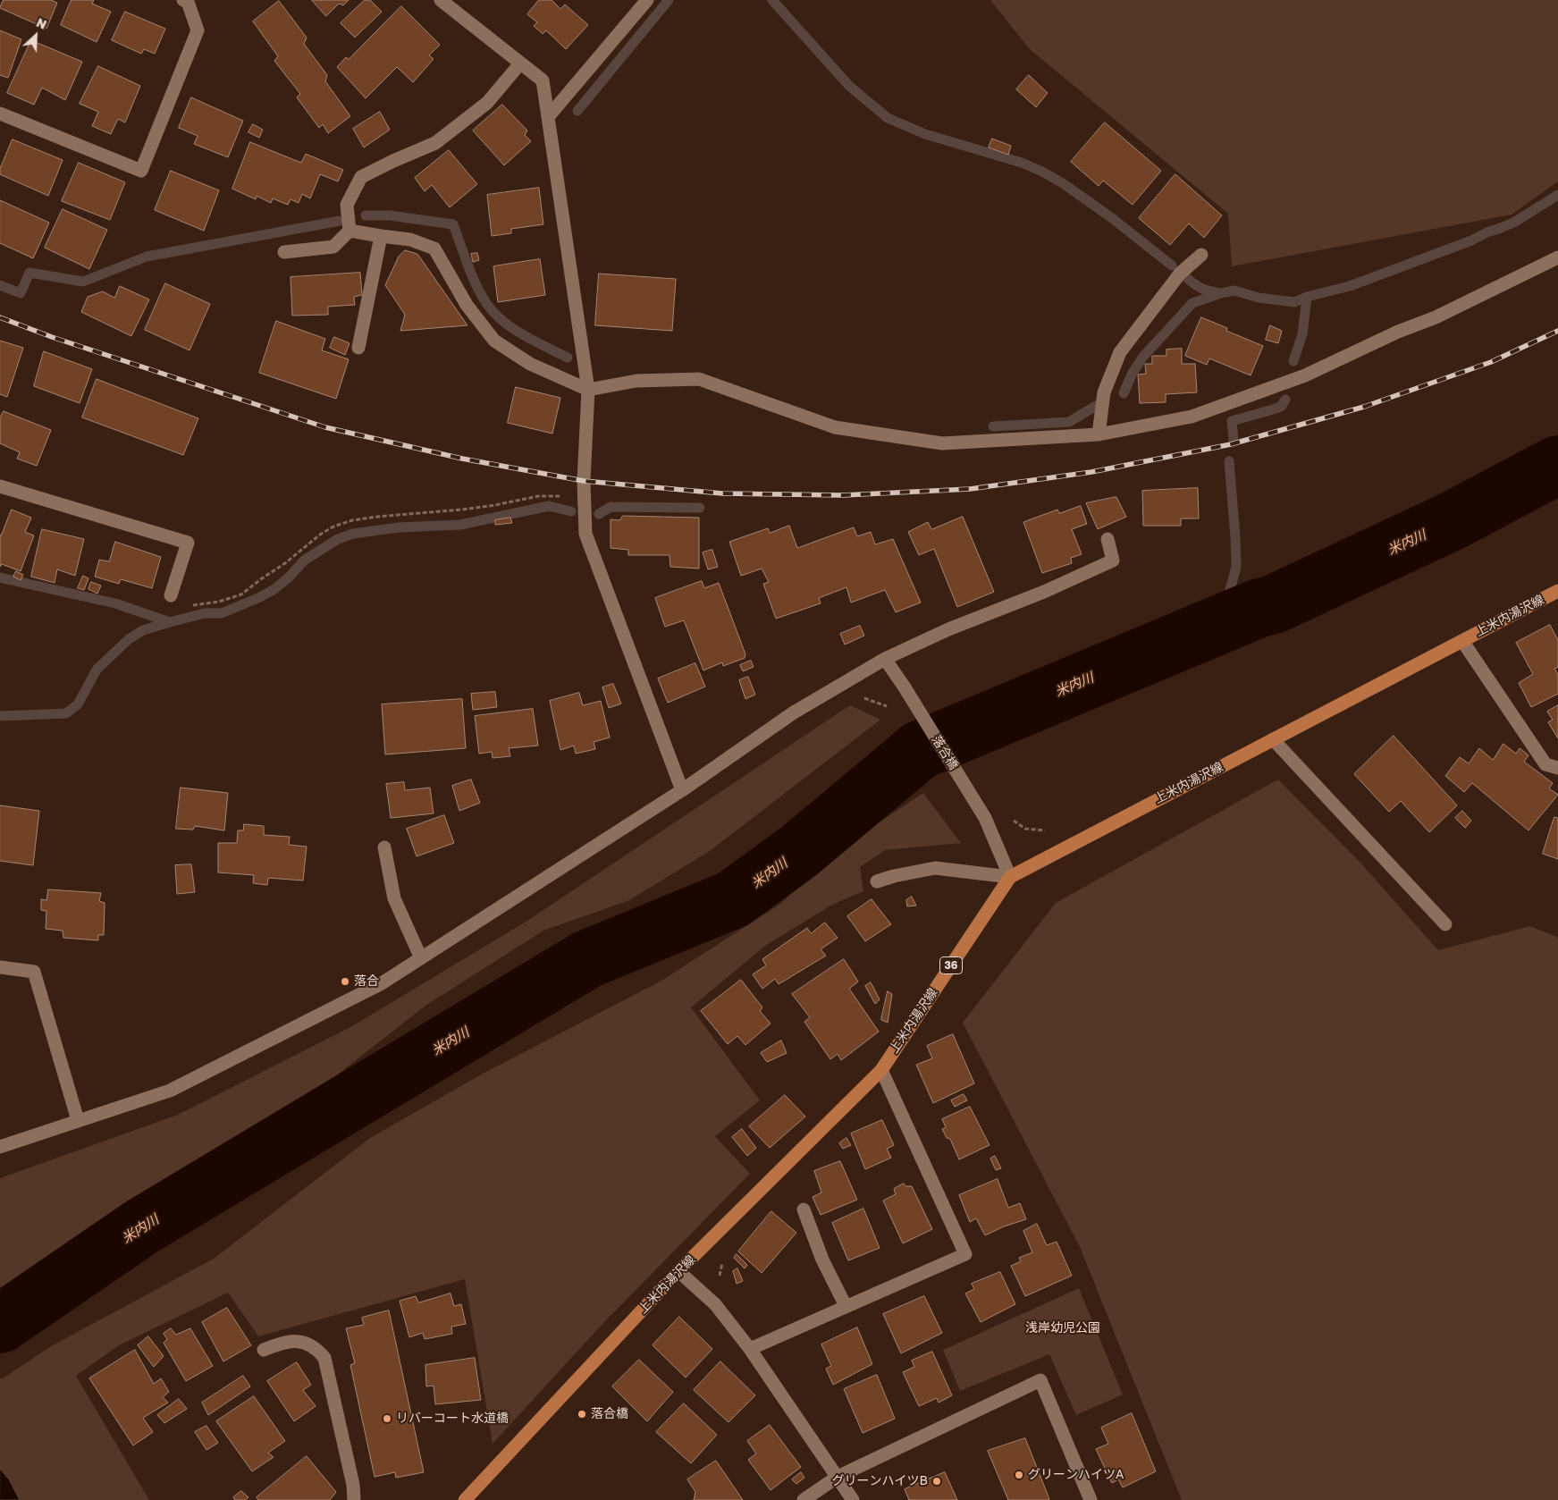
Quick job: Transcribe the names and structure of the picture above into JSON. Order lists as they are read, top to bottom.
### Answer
{
  "streets": {
    "main road": ["上米内湯沢線", "36"],
    "street": ["落合橋"]
  },
  "crossings": [
    ["上米内湯沢線", "落合橋"]
  ],
  "water": ["米内川"],
  "parks": ["浅岸幼児公園"],
  "places": [
    "落合",
    "落合橋",
    "リバーコート水道橋",
    "グリーンハイツA",
    "グリーンハイツB"
  ],
  "north": "top right"
}
